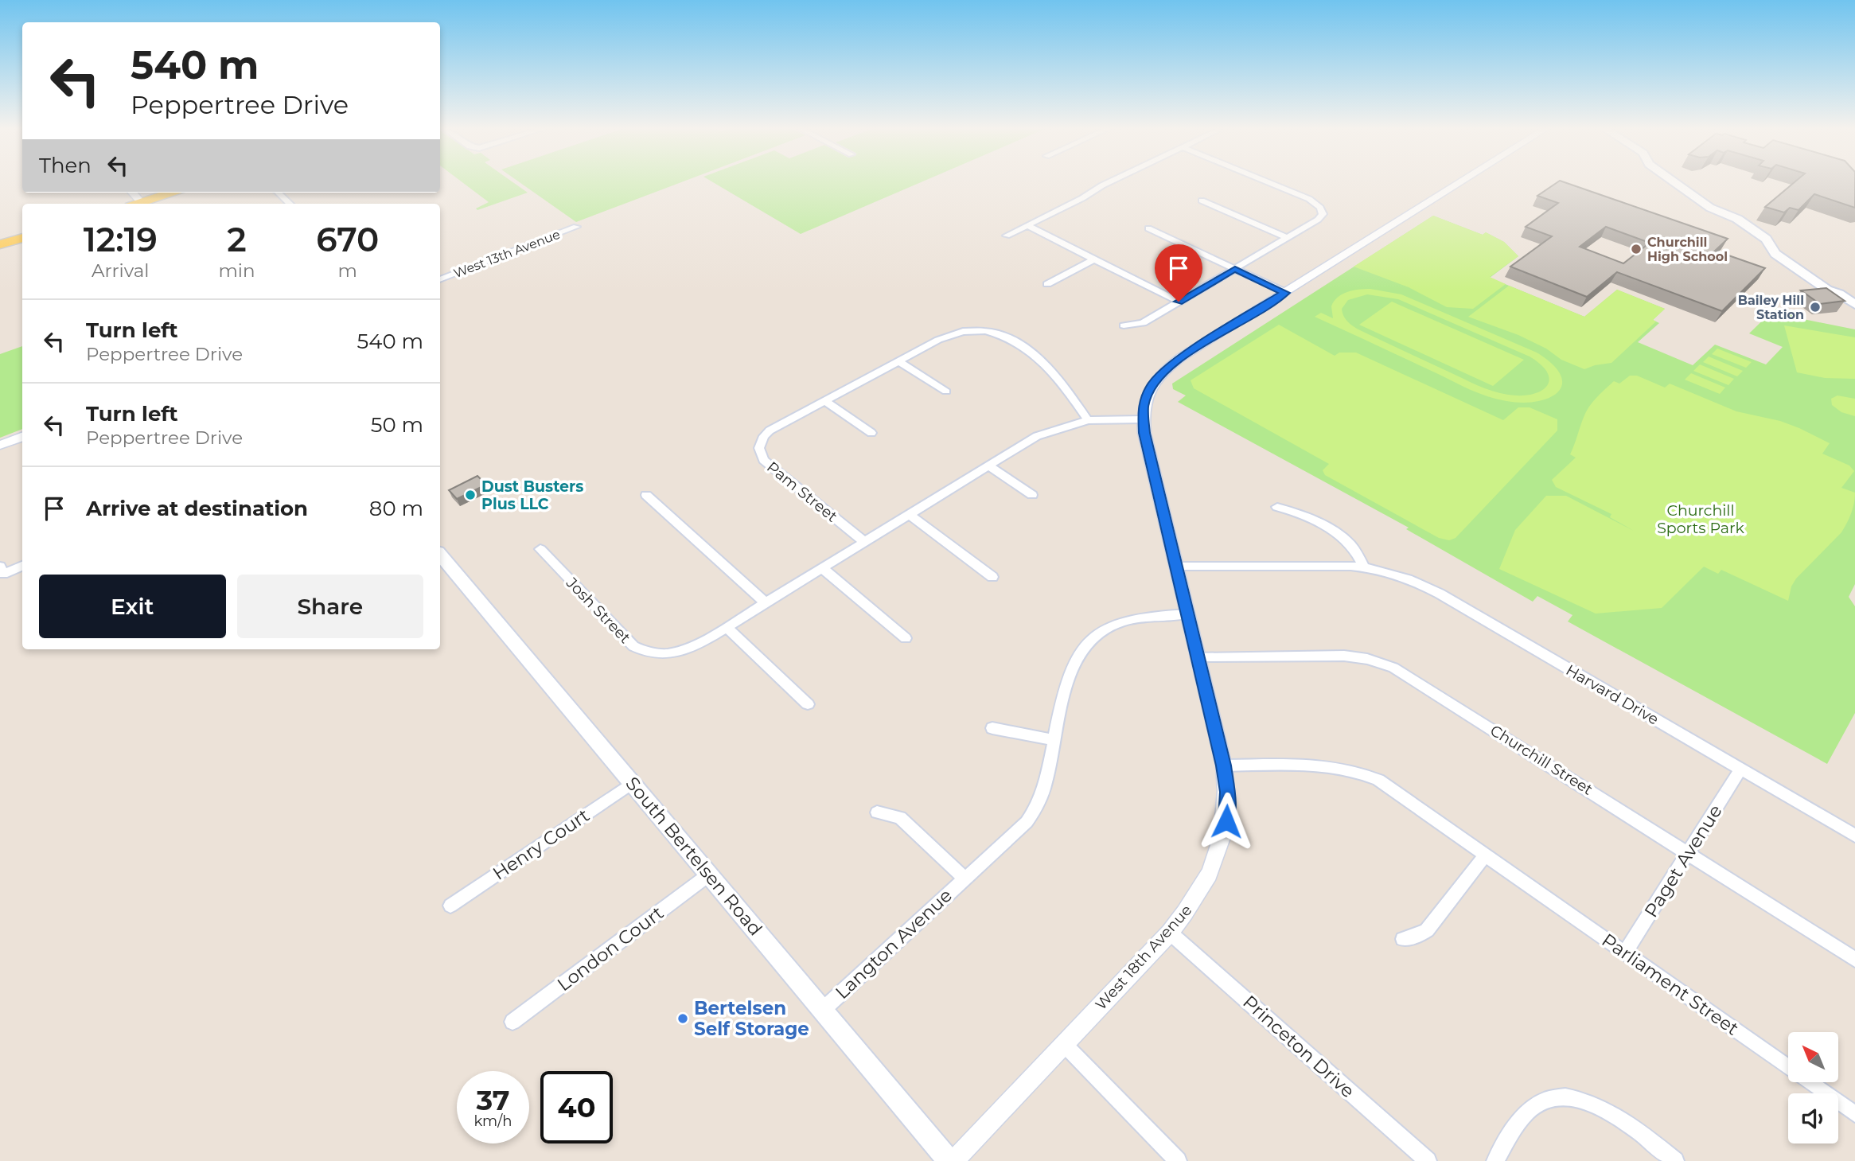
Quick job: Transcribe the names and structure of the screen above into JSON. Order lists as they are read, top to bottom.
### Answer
{
  "streets": {
    "main road": ["South Bertelsen Road"],
    "street": [
      "West 13th Avenue",
      "Pam Street",
      "Josh Street",
      "Harvard Drive",
      "Churchill Street",
      "Henry Court",
      "Paget Avenue",
      "Langton Avenue",
      "London Court",
      "West 18th Avenue",
      "Parliament Street",
      "Princeton Drive"
    ]
  },
  "crossings": [
    ["Pam Street", "Josh Street"],
    ["Josh Street", "West 18th Avenue"],
    ["Harvard Drive", "Paget Avenue"],
    ["Harvard Drive", "West 18th Avenue"],
    ["Churchill Street", "Paget Avenue"],
    ["Churchill Street", "West 18th Avenue"],
    ["Henry Court", "South Bertelsen Road"],
    ["South Bertelsen Road", "Langton Avenue"],
    ["South Bertelsen Road", "London Court"],
    ["South Bertelsen Road", "West 18th Avenue"],
    ["Paget Avenue", "Parliament Street"],
    ["Langton Avenue", "West 18th Avenue"],
    ["West 18th Avenue", "Parliament Street"],
    ["West 18th Avenue", "Princeton Drive"]
  ],
  "parks": ["Churchill Sports Park"],
  "places": [
    "Churchill High School",
    "Bailey Hill Station",
    "Dust Busters Plus LLC",
    "Bertelsen Self Storage"
  ],
  "north": "top left",
  "page": {
    "turn": ["540 m", "Peppertree Drive"],
    "then": "Then",
    "eta": [
      "12:19",
      "Arrival",
      "2",
      "min",
      "670",
      "m"
    ],
    "list": [
      {
        "name": "Turn left",
        "note": "Peppertree Drive",
        "value": "540 m"
      },
      {
        "name": "Turn left",
        "note": "Peppertree Drive",
        "value": "50 m"
      },
      {
        "name": "Arrive at destination",
        "value": "80 m"
      }
    ],
    "buttons": ["Exit", "Share"],
    "speed": "37 km/h",
    "limit": "40"
  }
}
